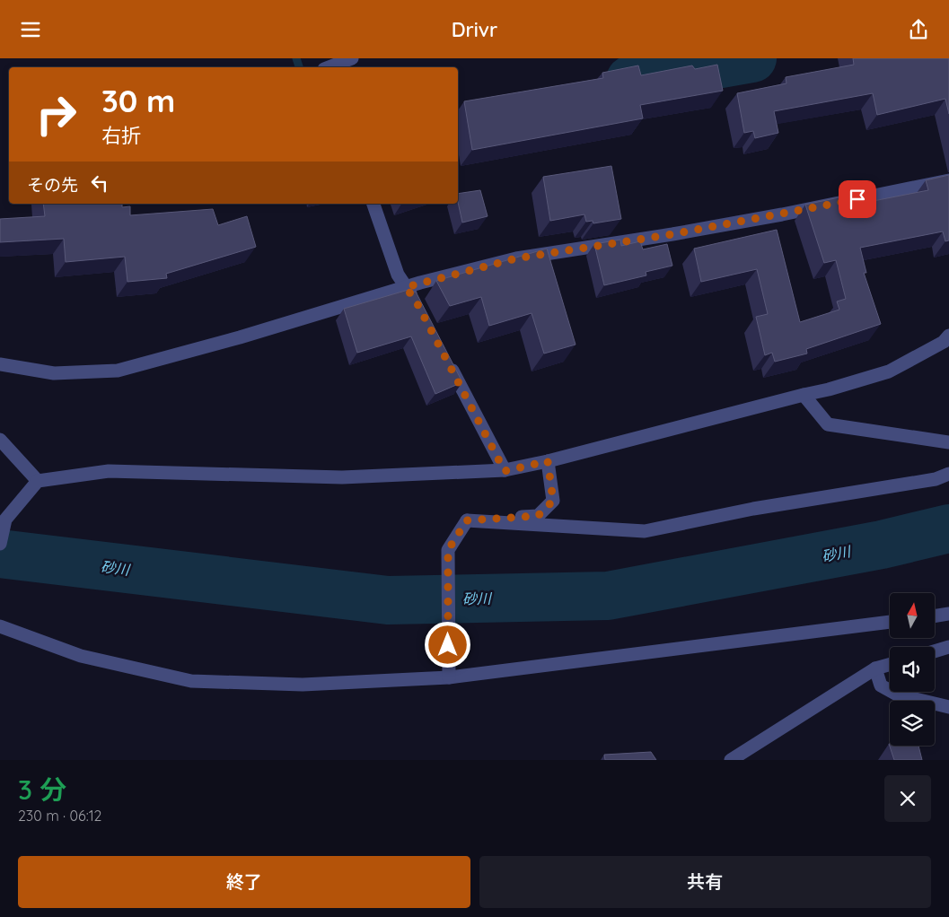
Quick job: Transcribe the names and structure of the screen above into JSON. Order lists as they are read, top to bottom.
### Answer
{
  "water": ["砂川"],
  "north": "top",
  "page": {
    "header": "Drivr",
    "turn": ["30 m", "右折"],
    "then": "その先",
    "heading": ["3 分", "230 m · 06:12"],
    "buttons": ["終了", "共有"]
  }
}
